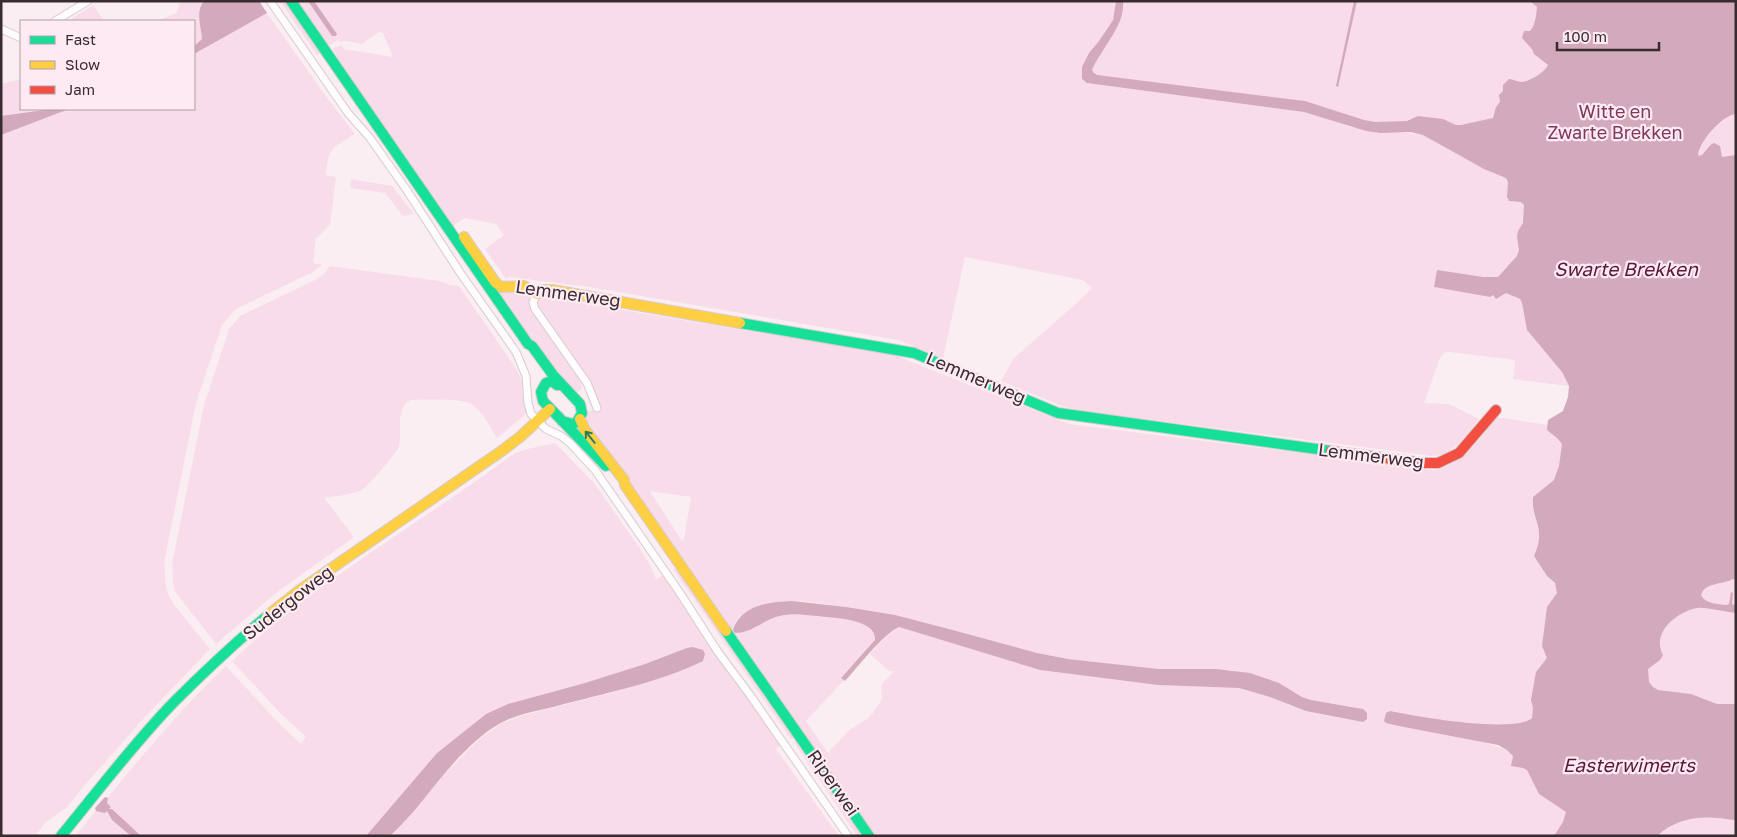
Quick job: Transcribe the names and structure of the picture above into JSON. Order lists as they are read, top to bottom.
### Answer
{
  "streets": {
    "street": ["Lemmerweg", "Sudergoweg", "Riperwei"]
  },
  "crossings": [
    ["Lemmerweg", "Sudergoweg"],
    ["Sudergoweg", "Riperwei"]
  ],
  "water": ["Swarte Brekken", "Easterwimerts"],
  "parks": ["Witte en Zwarte Brekken"],
  "legend": ["Fast", "Slow", "Jam"],
  "scale_bar": "100 m"
}
